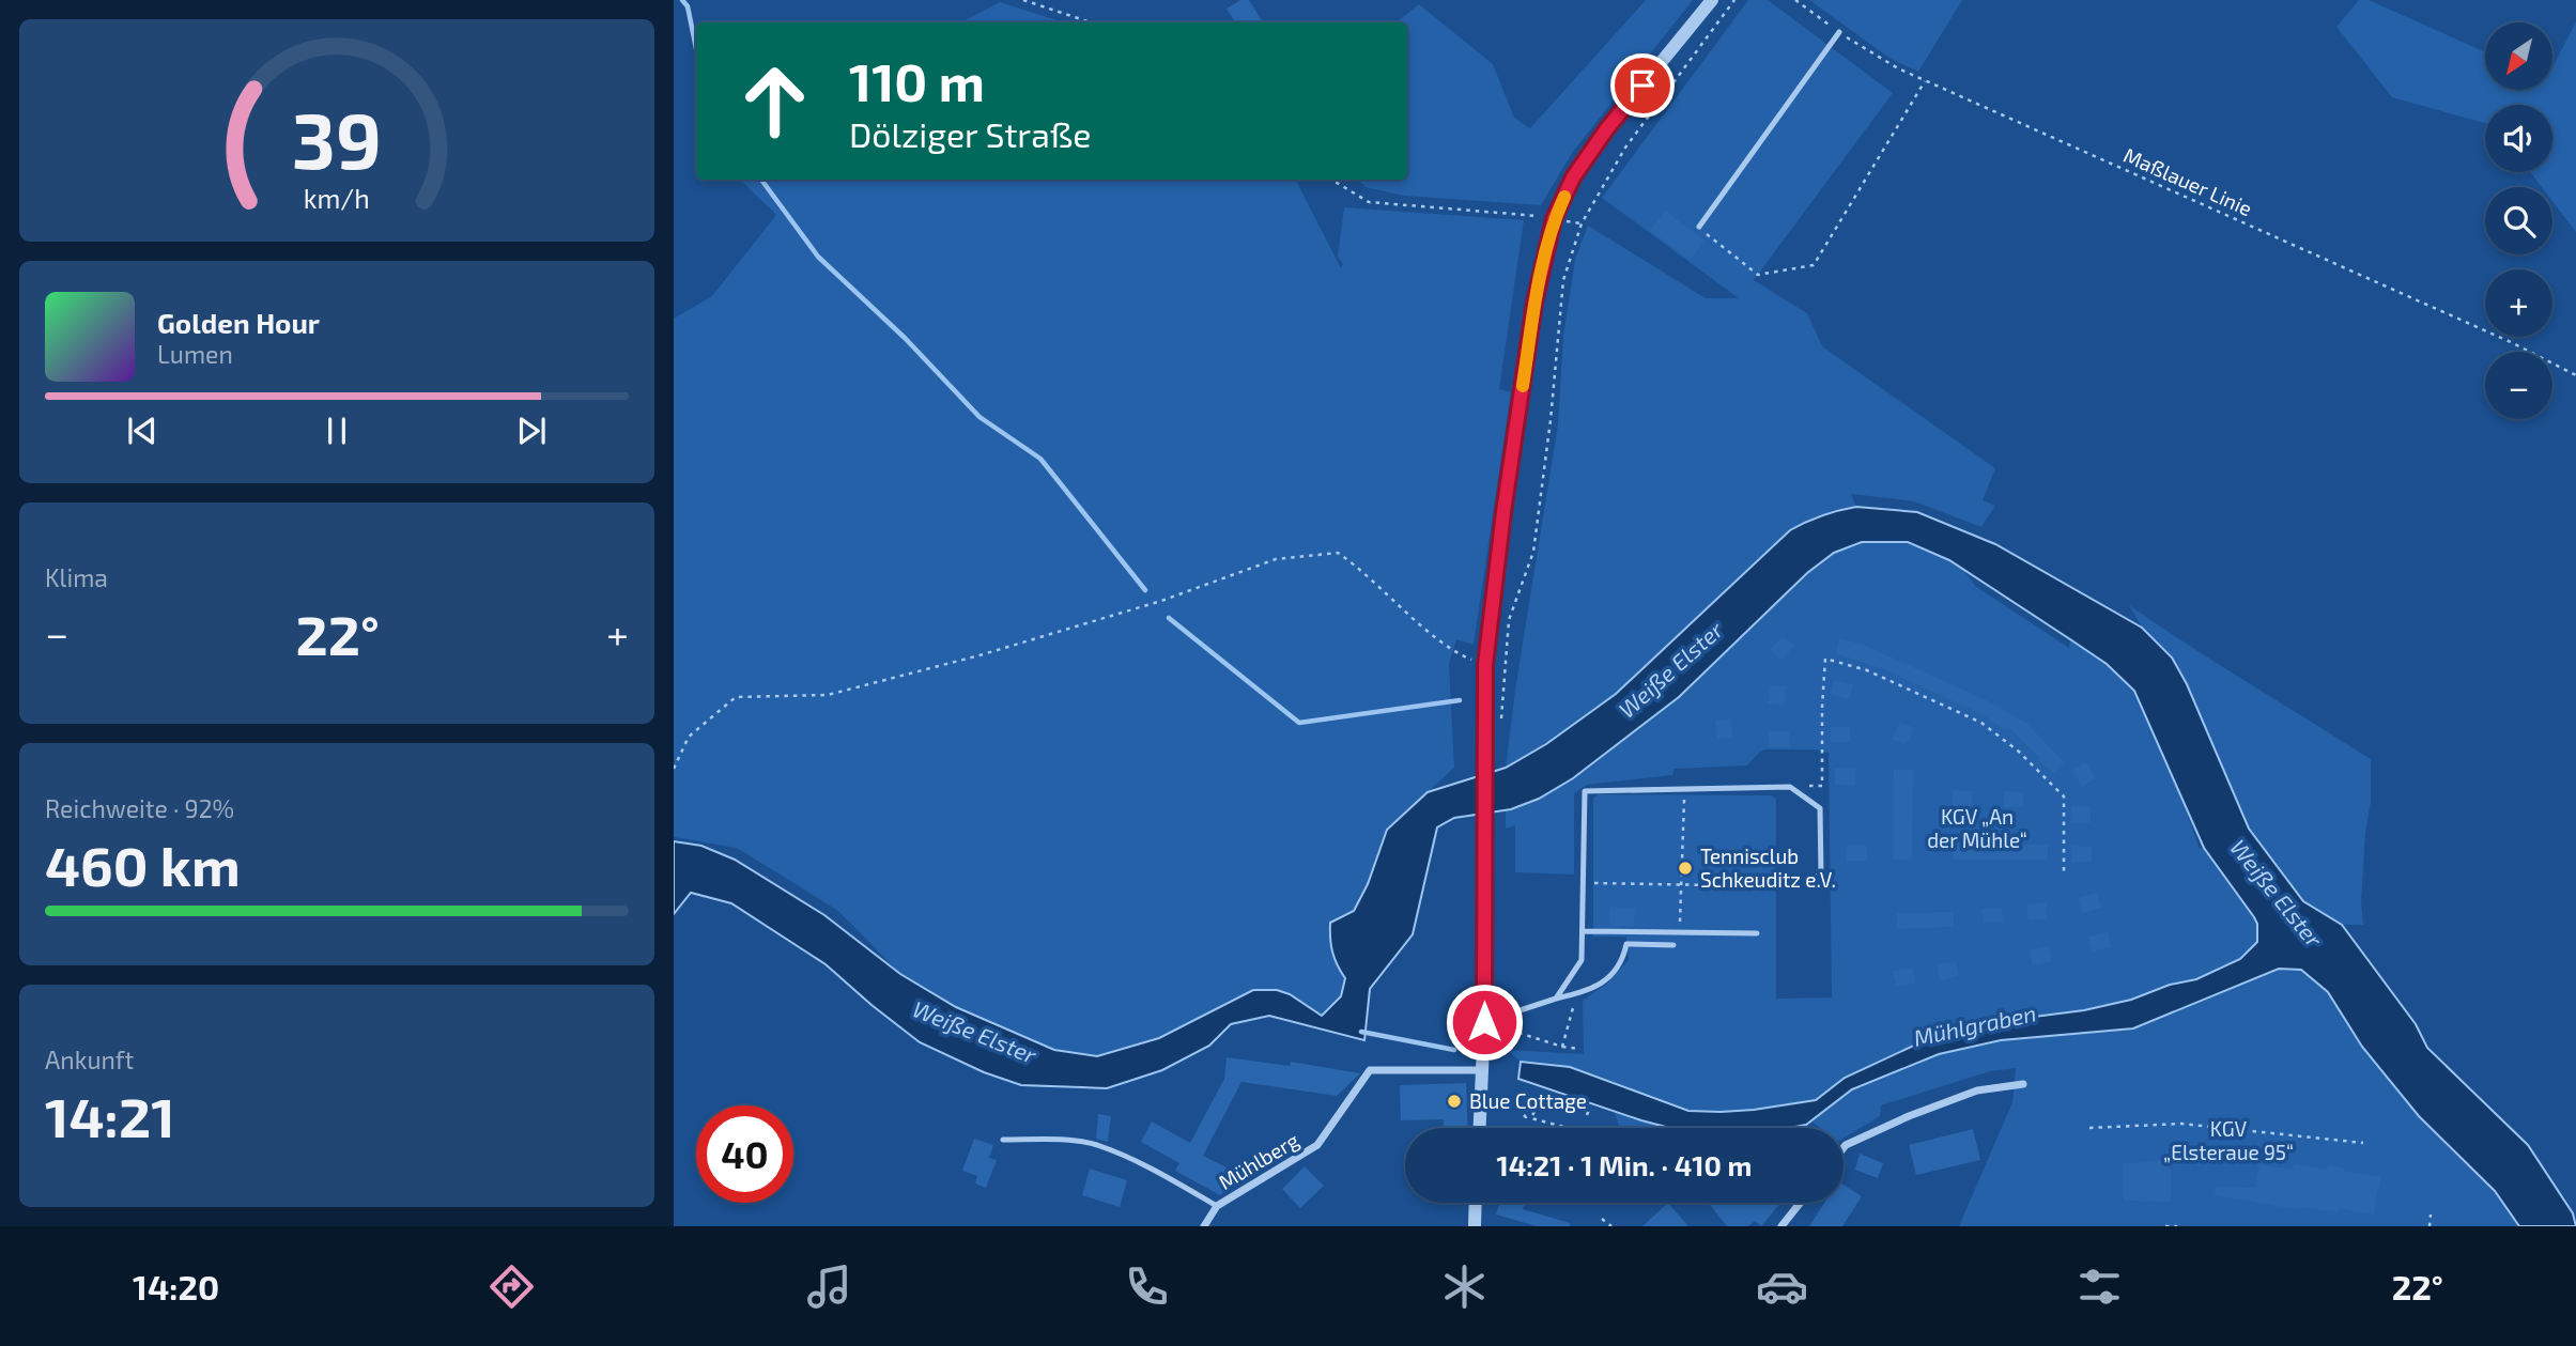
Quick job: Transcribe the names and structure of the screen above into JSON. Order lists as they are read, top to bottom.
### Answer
{
  "streets": {
    "street": ["Mühlberg"],
    "path": ["Maßlauer Linie"]
  },
  "water": ["Weiße Elster", "Mühlgraben"],
  "parks": ["KGV „An der Mühle“", "KGV „Elsteraue 95“"],
  "places": ["Tennisclub Schkeuditz e.V.", "Blue Cottage"],
  "north": "bottom left",
  "page": {
    "map_buttons": ["+", "−"],
    "turn": ["110 m", "Dölziger Straße"],
    "song": ["Golden Hour", "Lumen"],
    "tile": [
      "Klima",
      ["Reichweite · 92%", "460 km"],
      ["Ankunft", "14:21"]
    ],
    "heat": ["−", "22°", "+"],
    "limit": "40",
    "trip": "14:21 · 1 Min. · 410 m",
    "tabs": ["14:20", "22°"],
    "gauge": ["39", "km/h"]
  }
}
